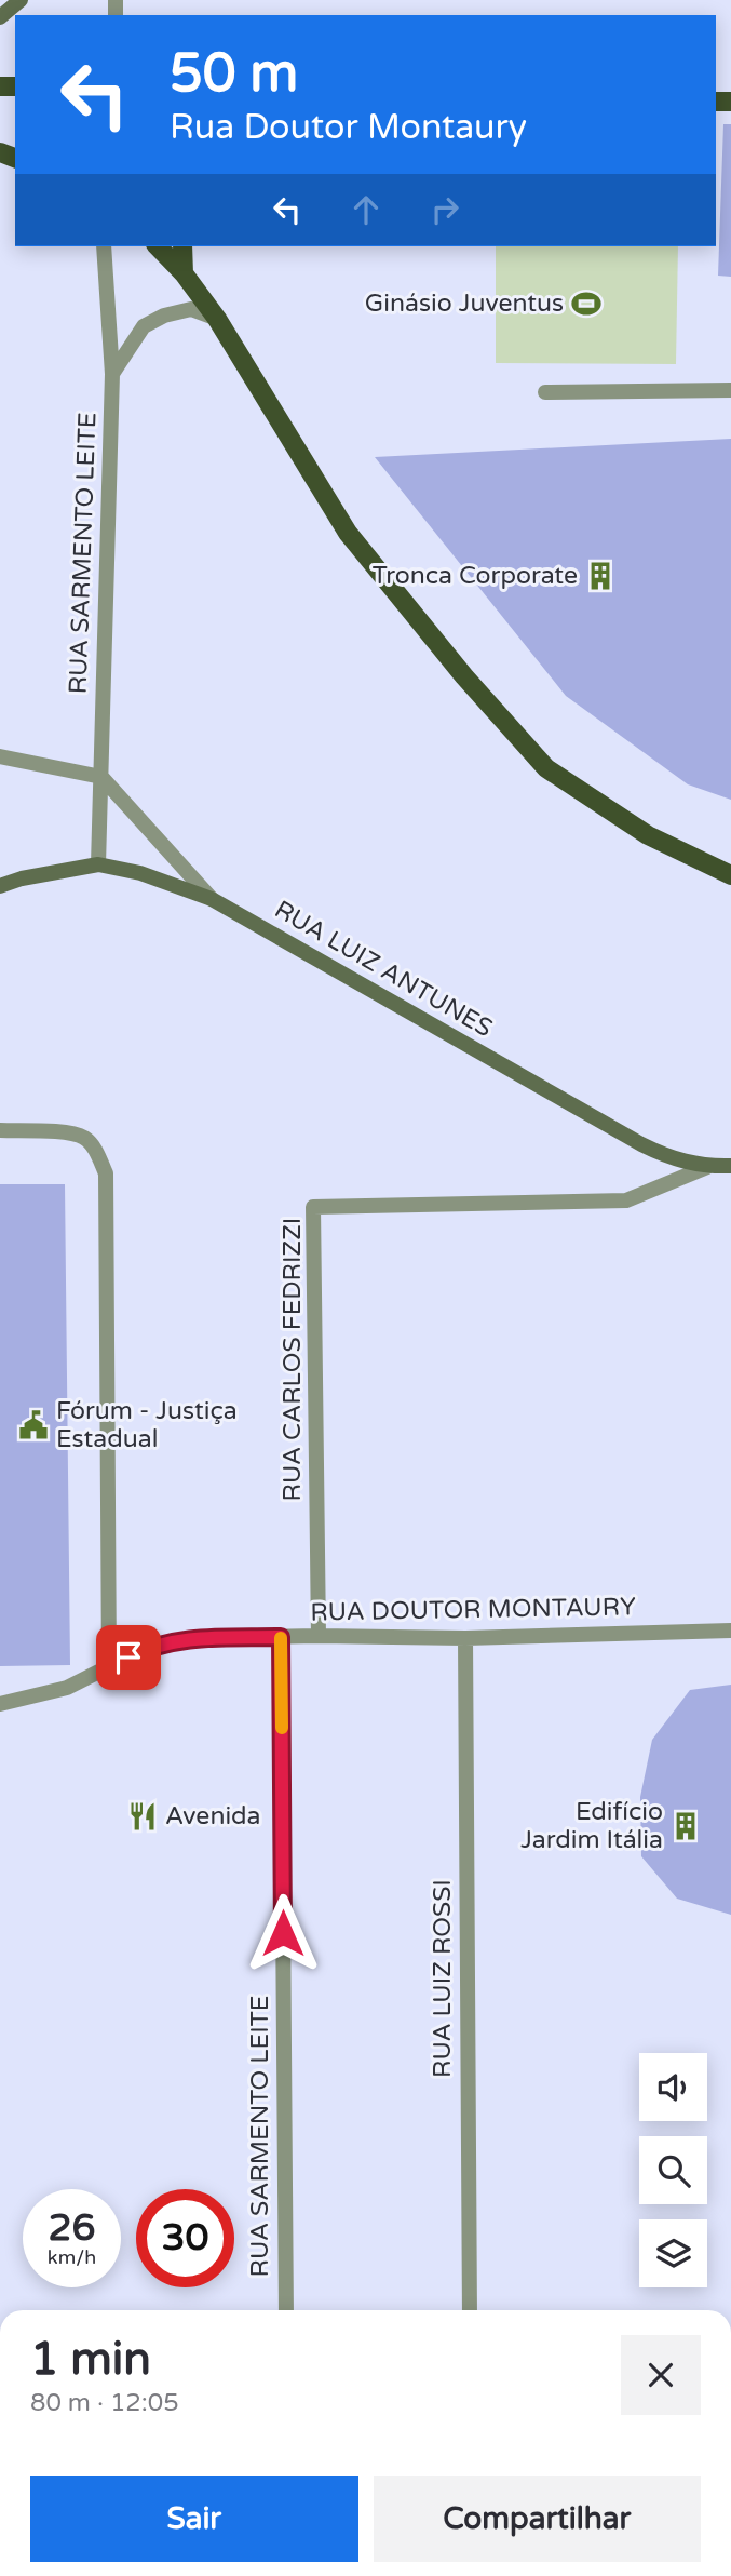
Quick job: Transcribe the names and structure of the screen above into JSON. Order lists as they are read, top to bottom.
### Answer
{
  "streets": {
    "street": [
      "RUA SARMENTO LEITE",
      "RUA LUIZ ANTUNES",
      "RUA CARLOS FEDRIZZI",
      "RUA DOUTOR MONTAURY",
      "RUA LUIZ ROSSI"
    ]
  },
  "crossings": [
    ["RUA SARMENTO LEITE", "RUA LUIZ ANTUNES"],
    ["RUA SARMENTO LEITE", "RUA DOUTOR MONTAURY"],
    ["RUA LUIZ ANTUNES", "RUA CARLOS FEDRIZZI"],
    ["RUA CARLOS FEDRIZZI", "RUA DOUTOR MONTAURY"],
    ["RUA DOUTOR MONTAURY", "RUA LUIZ ROSSI"]
  ],
  "places": {
    "sports": ["Ginásio Juventus"],
    "building": ["Tronca Corporate", "Edifício Jardim Itália"],
    "public building": ["Fórum - Justiça Estadual"],
    "restaurant": ["Avenida"]
  },
  "page": {
    "turn": ["50 m", "Rua Doutor Montaury"],
    "speed": "26 km/h",
    "limit": "30",
    "heading": ["1 min", "80 m · 12:05"],
    "buttons": ["Sair", "Compartilhar"]
  }
}
